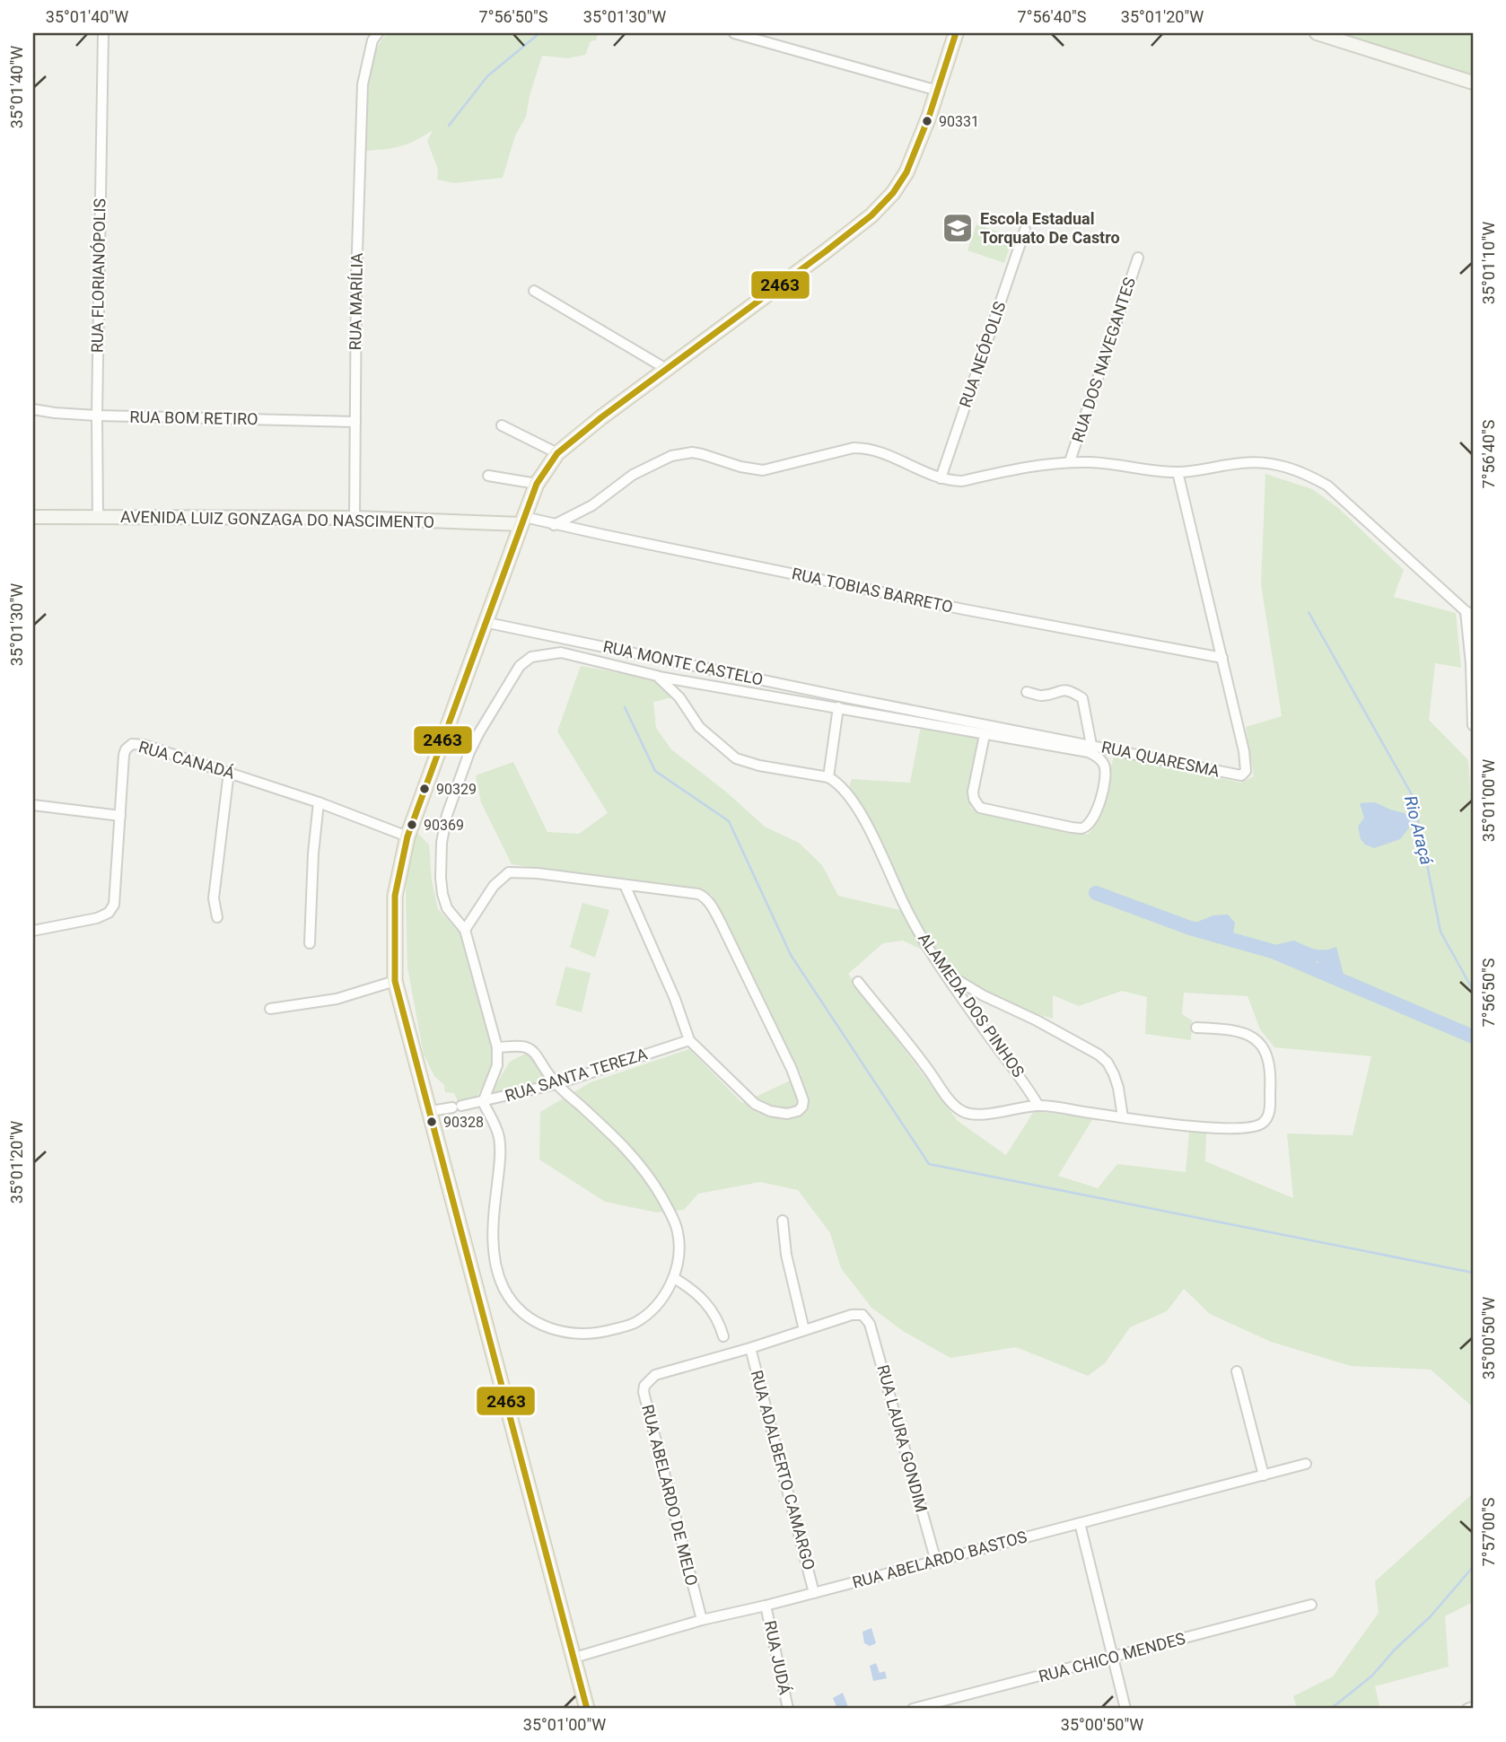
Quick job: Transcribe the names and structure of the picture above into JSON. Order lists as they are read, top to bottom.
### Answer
{
  "streets": {
    "main road": ["AVENIDA LUIZ GONZAGA DO NASCIMENTO"],
    "street": [
      "RUA FLORIANÓPOLIS",
      "RUA MARÍLIA",
      "RUA NEÓPOLIS",
      "RUA DOS NAVEGANTES",
      "RUA BOM RETIRO",
      "RUA TOBIAS BARRETO",
      "RUA MONTE CASTELO",
      "RUA QUARESMA",
      "RUA CANADÁ",
      "ALAMEDA DOS PINHOS",
      "RUA SANTA TEREZA",
      "RUA LAURA GONDIM",
      "RUA ADALBERTO CAMARGO",
      "RUA ABELARDO DE MELO",
      "RUA ABELARDO BASTOS",
      "RUA JUDÁ",
      "RUA CHICO MENDES"
    ]
  },
  "crossings": [
    ["RUA FLORIANÓPOLIS", "RUA BOM RETIRO"],
    ["RUA FLORIANÓPOLIS", "AVENIDA LUIZ GONZAGA DO NASCIMENTO"],
    ["RUA MARÍLIA", "RUA BOM RETIRO"],
    ["RUA MARÍLIA", "AVENIDA LUIZ GONZAGA DO NASCIMENTO"],
    ["AVENIDA LUIZ GONZAGA DO NASCIMENTO", "RUA TOBIAS BARRETO"],
    ["RUA TOBIAS BARRETO", "RUA QUARESMA"],
    ["RUA MONTE CASTELO", "RUA QUARESMA"],
    ["RUA LAURA GONDIM", "RUA ABELARDO BASTOS"],
    ["RUA ADALBERTO CAMARGO", "RUA ABELARDO DE MELO"],
    ["RUA ADALBERTO CAMARGO", "RUA ABELARDO BASTOS"],
    ["RUA ABELARDO DE MELO", "RUA ABELARDO BASTOS"],
    ["RUA ABELARDO BASTOS", "RUA JUDÁ"]
  ],
  "water": ["Rio Araçá"],
  "places": {
    "other": [
      "90331",
      "90329",
      "90369",
      "90328"
    ],
    "school or university": ["Escola Estadual Torquato De Castro"]
  },
  "lines": ["transit line 2463"],
  "coordinates": [
    "35°01'40\"W",
    "7°56'50\"S",
    "35°01'30\"W",
    "7°56'40\"S",
    "35°01'20\"W",
    "35°01'10\"W",
    "35°01'00\"W",
    "35°00'50\"W",
    "7°57'00\"S"
  ]
}
